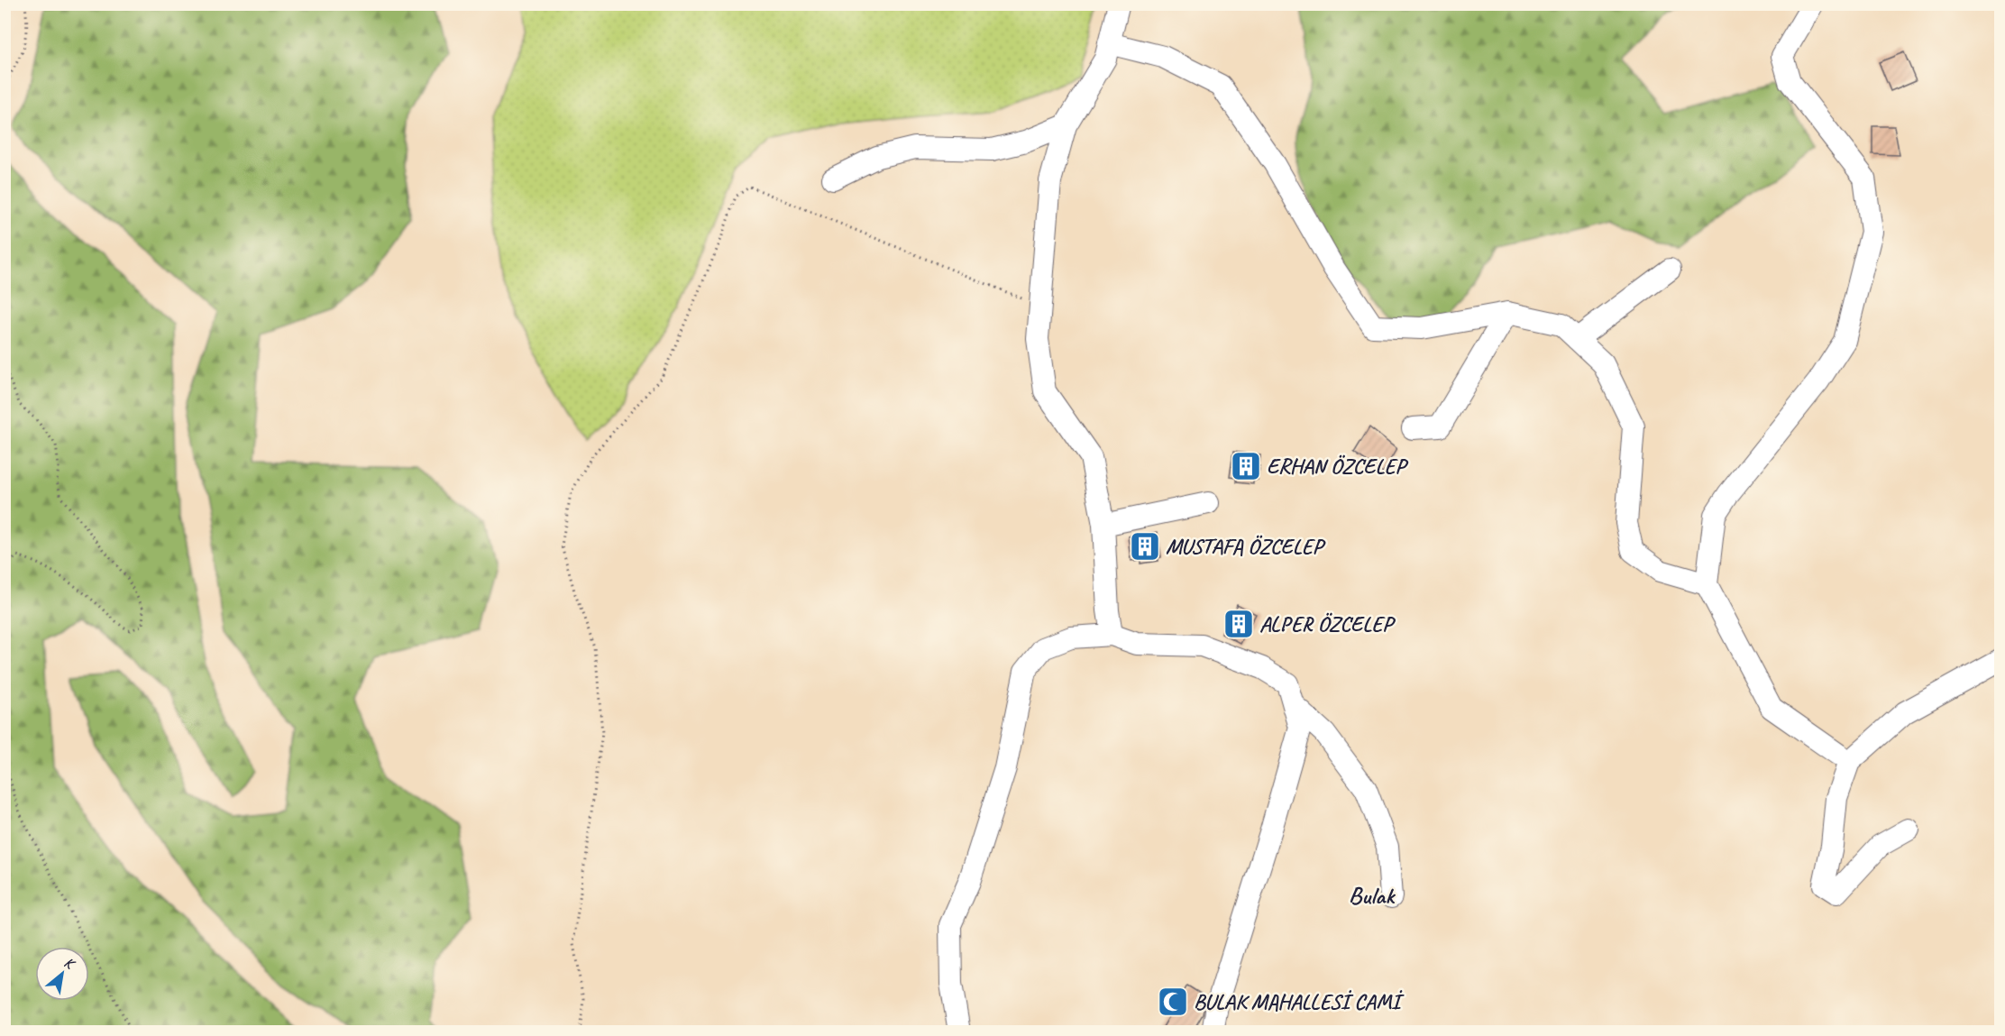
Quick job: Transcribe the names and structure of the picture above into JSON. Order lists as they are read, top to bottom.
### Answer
{
  "districts": ["Bulak"],
  "places": {
    "building": ["ERHAN ÖZCELEP", "MUSTAFA ÖZCELEP", "ALPER ÖZCELEP"],
    "mosque": ["BULAK MAHALLESİ CAMİ"]
  },
  "north": "top right"
}
